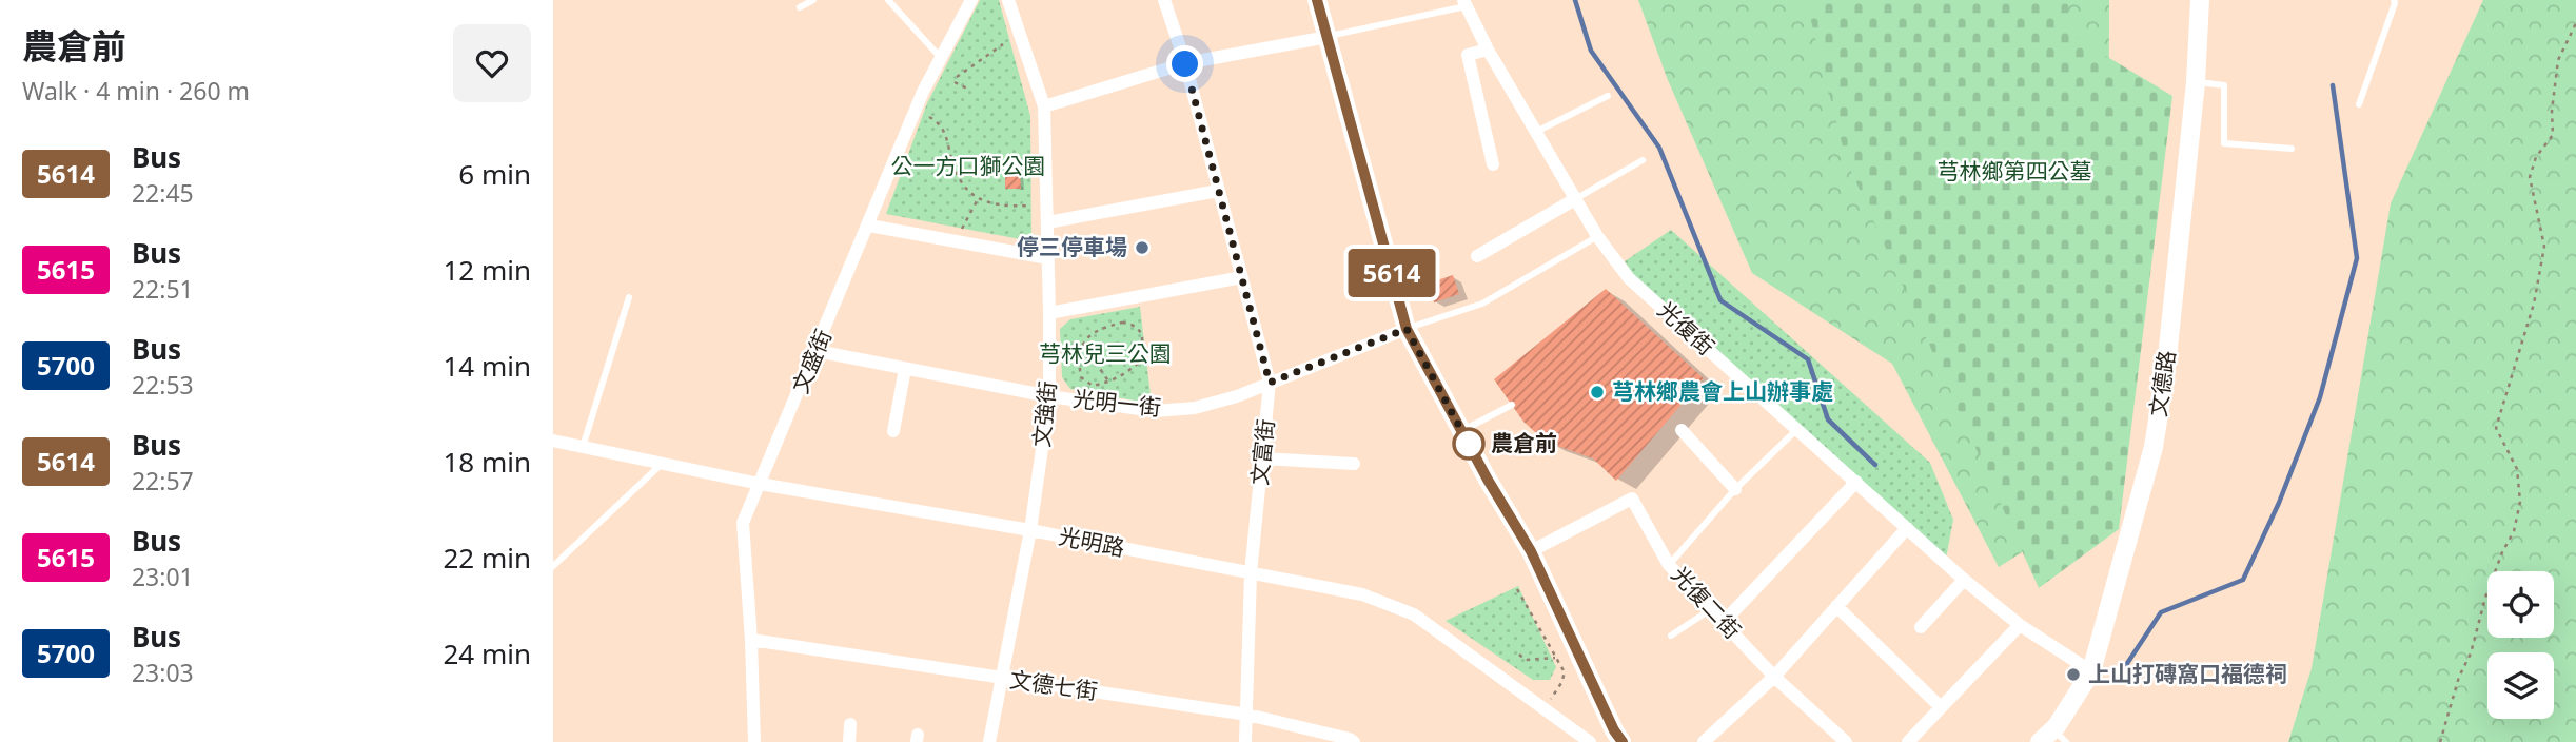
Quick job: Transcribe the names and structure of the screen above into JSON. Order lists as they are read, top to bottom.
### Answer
{
  "streets": {
    "main road": ["文德路"],
    "street": [
      "光復街",
      "文盛街",
      "光明一街",
      "文強街",
      "文富街",
      "光明路",
      "光復二街",
      "文德七街"
    ]
  },
  "crossings": [
    ["光復街", "文德路"],
    ["文盛街", "光明一街"],
    ["文盛街", "光明路"],
    ["文盛街", "文德七街"],
    ["光明一街", "文強街"],
    ["光明一街", "文富街"],
    ["文強街", "光明路"],
    ["文強街", "文德七街"],
    ["文富街", "光明路"],
    ["文富街", "文德七街"]
  ],
  "parks": ["公一方口獅公園", "芎林鄉第四公墓", "芎林兒三公園"],
  "places": [
    "停三停車場",
    "芎林鄉農會上山辦事處",
    "農倉前",
    "上山打磚窩口福德祠"
  ],
  "lines": ["bus line 5614"],
  "page": {
    "heading": ["農倉前", "Walk · 4 min · 260 m"],
    "on_map": "5614",
    "list": [
      {
        "mark": "5614",
        "name": "Bus",
        "note": "22:45",
        "value": "6 min"
      },
      {
        "mark": "5615",
        "name": "Bus",
        "note": "22:51",
        "value": "12 min"
      },
      {
        "mark": "5700",
        "name": "Bus",
        "note": "22:53",
        "value": "14 min"
      },
      {
        "mark": "5614",
        "name": "Bus",
        "note": "22:57",
        "value": "18 min"
      },
      {
        "mark": "5615",
        "name": "Bus",
        "note": "23:01",
        "value": "22 min"
      },
      {
        "mark": "5700",
        "name": "Bus",
        "note": "23:03",
        "value": "24 min"
      }
    ]
  }
}
